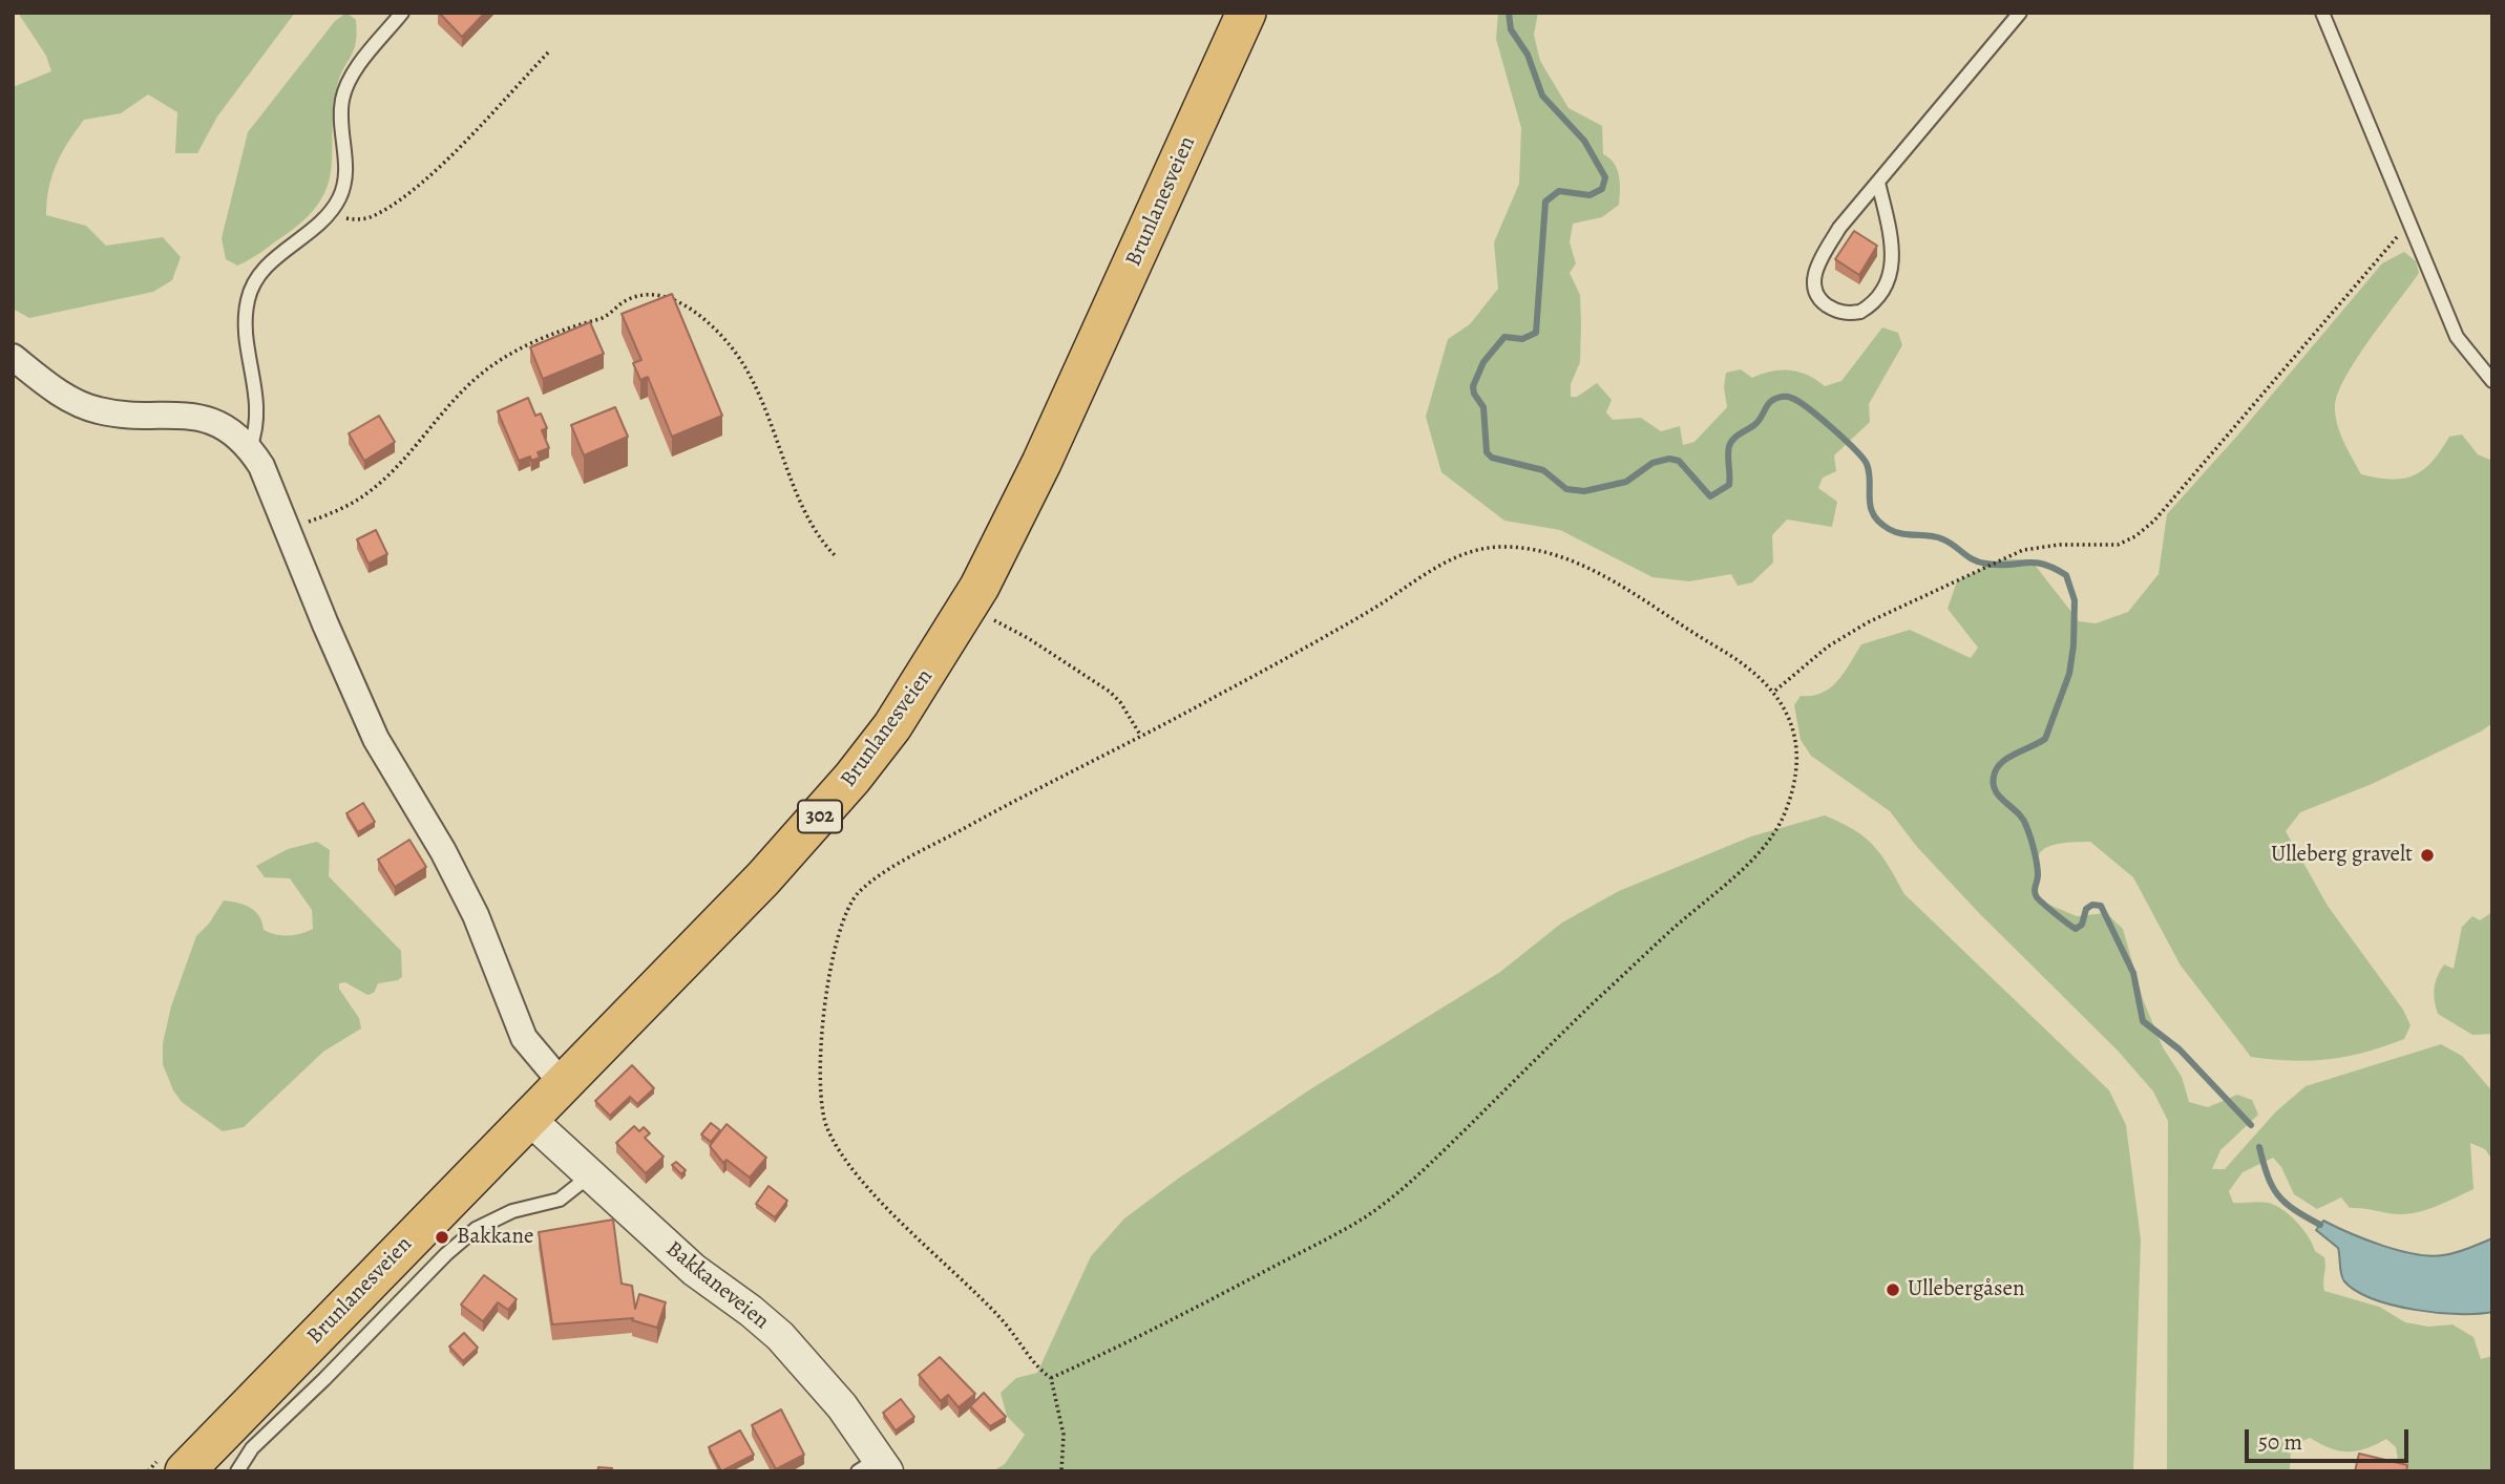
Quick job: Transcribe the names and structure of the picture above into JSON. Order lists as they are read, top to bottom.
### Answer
{
  "streets": {
    "main road": ["Brunlanesveien", "302"],
    "street": ["Bakkaneveien"]
  },
  "crossings": [
    ["Brunlanesveien", "Bakkaneveien"]
  ],
  "places": ["Ulleberg gravelt", "Bakkane", "Ullebergåsen"],
  "scale_bar": "50 m"
}
